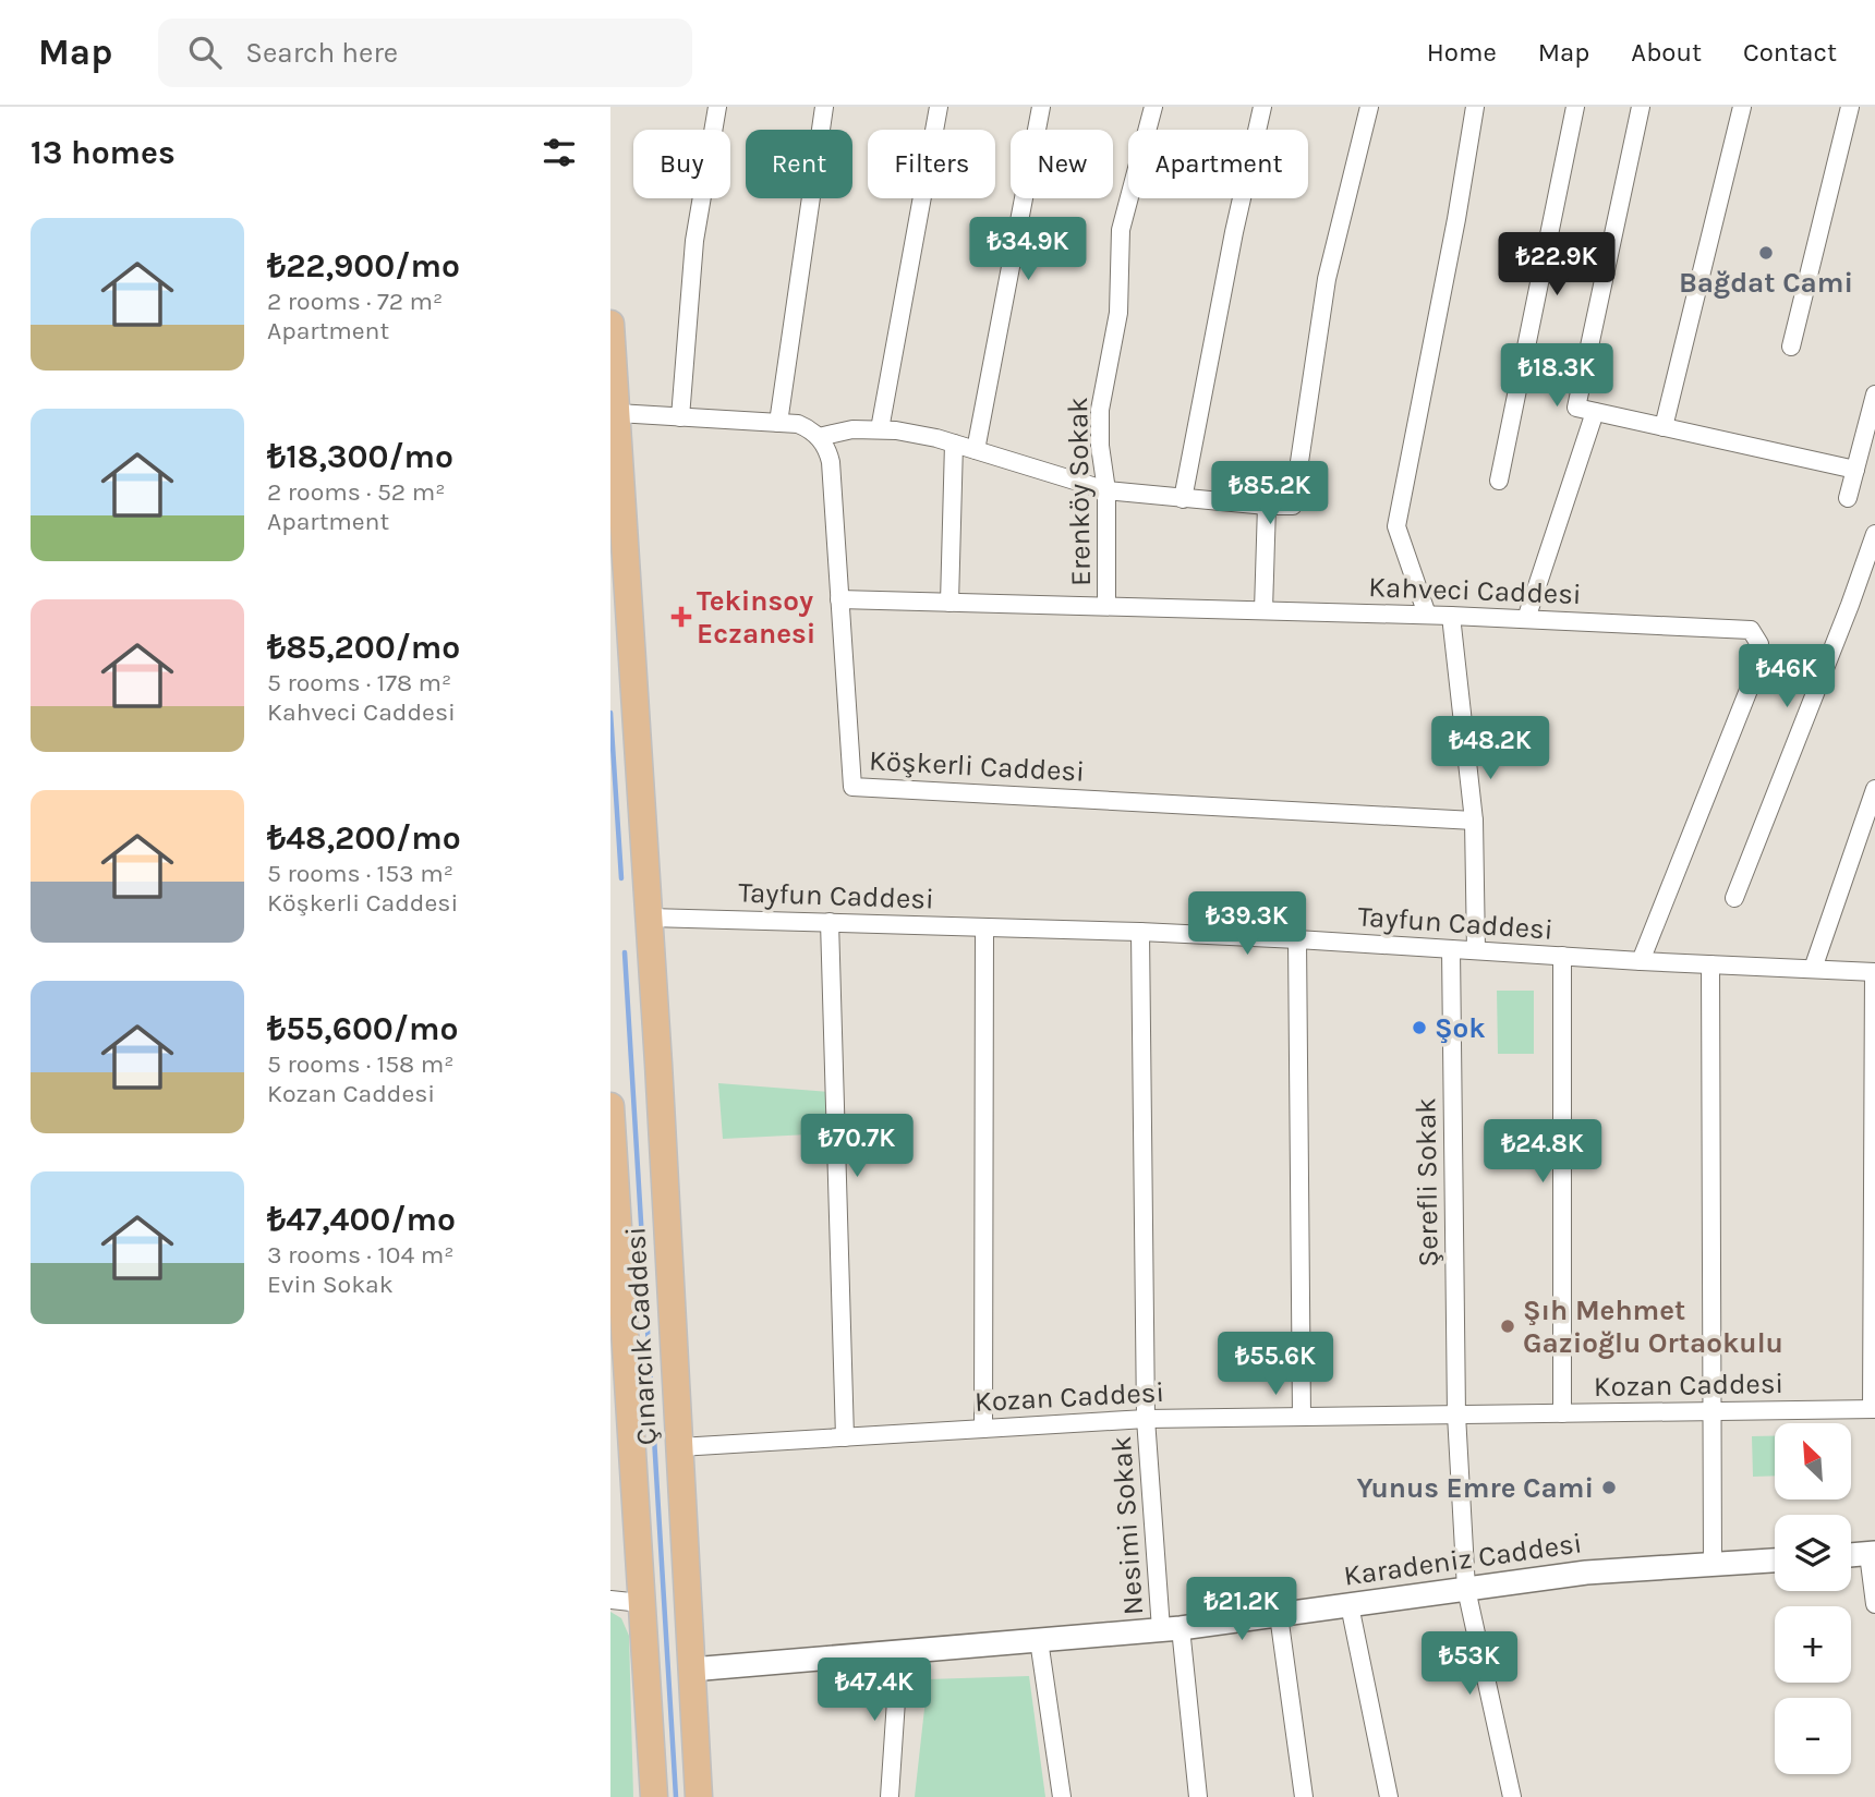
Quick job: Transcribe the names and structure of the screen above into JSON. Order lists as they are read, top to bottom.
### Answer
{
  "streets": {
    "main road": ["Çınarcık Caddesi"],
    "street": [
      "Erenköy Sokak",
      "Kahveci Caddesi",
      "Köşkerli Caddesi",
      "Tayfun Caddesi",
      "Şerefli Sokak",
      "Kozan Caddesi",
      "Nesimi Sokak",
      "Karadeniz Caddesi"
    ]
  },
  "crossings": [
    ["Erenköy Sokak", "Kahveci Caddesi"],
    ["Kahveci Caddesi", "Köşkerli Caddesi"],
    ["Kahveci Caddesi", "Tayfun Caddesi"],
    ["Tayfun Caddesi", "Şerefli Sokak"],
    ["Tayfun Caddesi", "Çınarcık Caddesi"],
    ["Tayfun Caddesi", "Nesimi Sokak"],
    ["Şerefli Sokak", "Kozan Caddesi"],
    ["Şerefli Sokak", "Karadeniz Caddesi"],
    ["Çınarcık Caddesi", "Kozan Caddesi"],
    ["Çınarcık Caddesi", "Karadeniz Caddesi"],
    ["Kozan Caddesi", "Nesimi Sokak"],
    ["Nesimi Sokak", "Karadeniz Caddesi"]
  ],
  "places": {
    "other": [
      "Bağdat Cami",
      "Şok",
      "Şıh Mehmet Gazioğlu Ortaokulu",
      "Yunus Emre Cami"
    ],
    "health": ["Tekinsoy Eczanesi"]
  },
  "north": "top left",
  "page": {
    "header": "Map",
    "search": "Search here",
    "nav": [
      "Home",
      "Map",
      "About",
      "Contact"
    ],
    "heading": "13 homes",
    "chip": [
      "Buy",
      "Rent",
      "Filters",
      "New",
      "Apartment"
    ],
    "list": [
      {
        "name": "₺22,900/mo",
        "note": "2 rooms · 72 m² · Apartment"
      },
      {
        "name": "₺18,300/mo",
        "note": "2 rooms · 52 m² · Apartment"
      },
      {
        "name": "₺85,200/mo",
        "note": "5 rooms · 178 m² · Kahveci Caddesi"
      },
      {
        "name": "₺48,200/mo",
        "note": "5 rooms · 153 m² · Köşkerli Caddesi"
      },
      {
        "name": "₺55,600/mo",
        "note": "5 rooms · 158 m² · Kozan Caddesi"
      },
      {
        "name": "₺47,400/mo",
        "note": "3 rooms · 104 m² · Evin Sokak"
      }
    ],
    "price": [
      "₺34.9K",
      "₺22.9K",
      "₺18.3K",
      "₺85.2K",
      "₺46K",
      "₺48.2K",
      "₺39.3K",
      "₺70.7K",
      "₺24.8K",
      "₺55.6K",
      "₺21.2K",
      "₺53K",
      "₺47.4K"
    ],
    "map_buttons": ["+", "−"]
  }
}
